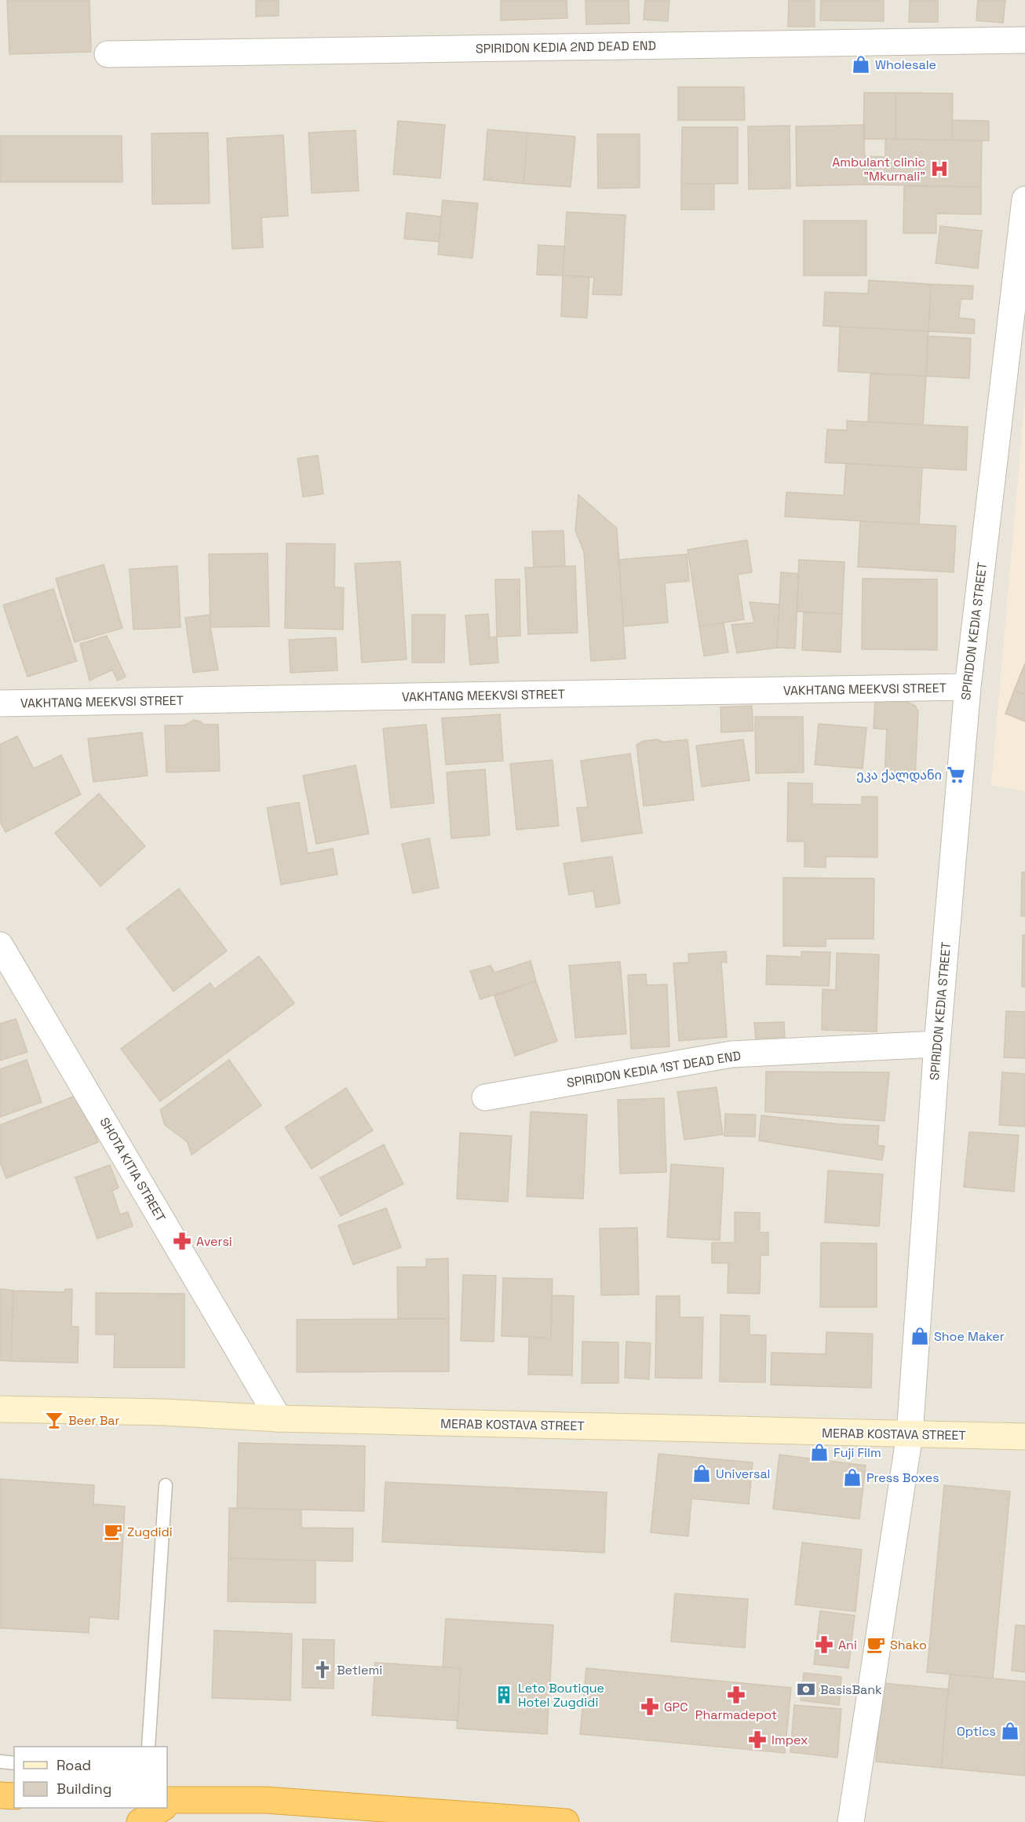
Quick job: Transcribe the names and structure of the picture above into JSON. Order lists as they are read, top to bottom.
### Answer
{
  "streets": {
    "main road": ["MERAB KOSTAVA STREET"],
    "street": [
      "SPIRIDON KEDIA 2ND DEAD END",
      "SPIRIDON KEDIA STREET",
      "VAKHTANG MEEKVSI STREET",
      "SPIRIDON KEDIA 1ST DEAD END",
      "SHOTA KITIA STREET"
    ]
  },
  "crossings": [
    ["SPIRIDON KEDIA STREET", "VAKHTANG MEEKVSI STREET"],
    ["SPIRIDON KEDIA STREET", "SPIRIDON KEDIA 1ST DEAD END"],
    ["SPIRIDON KEDIA STREET", "MERAB KOSTAVA STREET"],
    ["SHOTA KITIA STREET", "MERAB KOSTAVA STREET"]
  ],
  "places": {
    "shop": [
      "Wholesale",
      "Shoe Maker",
      "Fuji Film",
      "Universal",
      "Press Boxes",
      "Optics"
    ],
    "hospital": ["Ambulant clinic \"Mkurnali\""],
    "supermarket": ["ეკა ქალდანი"],
    "pharmacy": [
      "Aversi",
      "Ani",
      "Pharmadepot",
      "GPC",
      "Impex"
    ],
    "bar": ["Beer Bar"],
    "cafe": ["Zugdidi", "Shako"],
    "church": ["Betlemi"],
    "bank": ["BasisBank"],
    "building": ["Leto Boutique Hotel Zugdidi"]
  },
  "legend": ["Road", "Building"]
}
